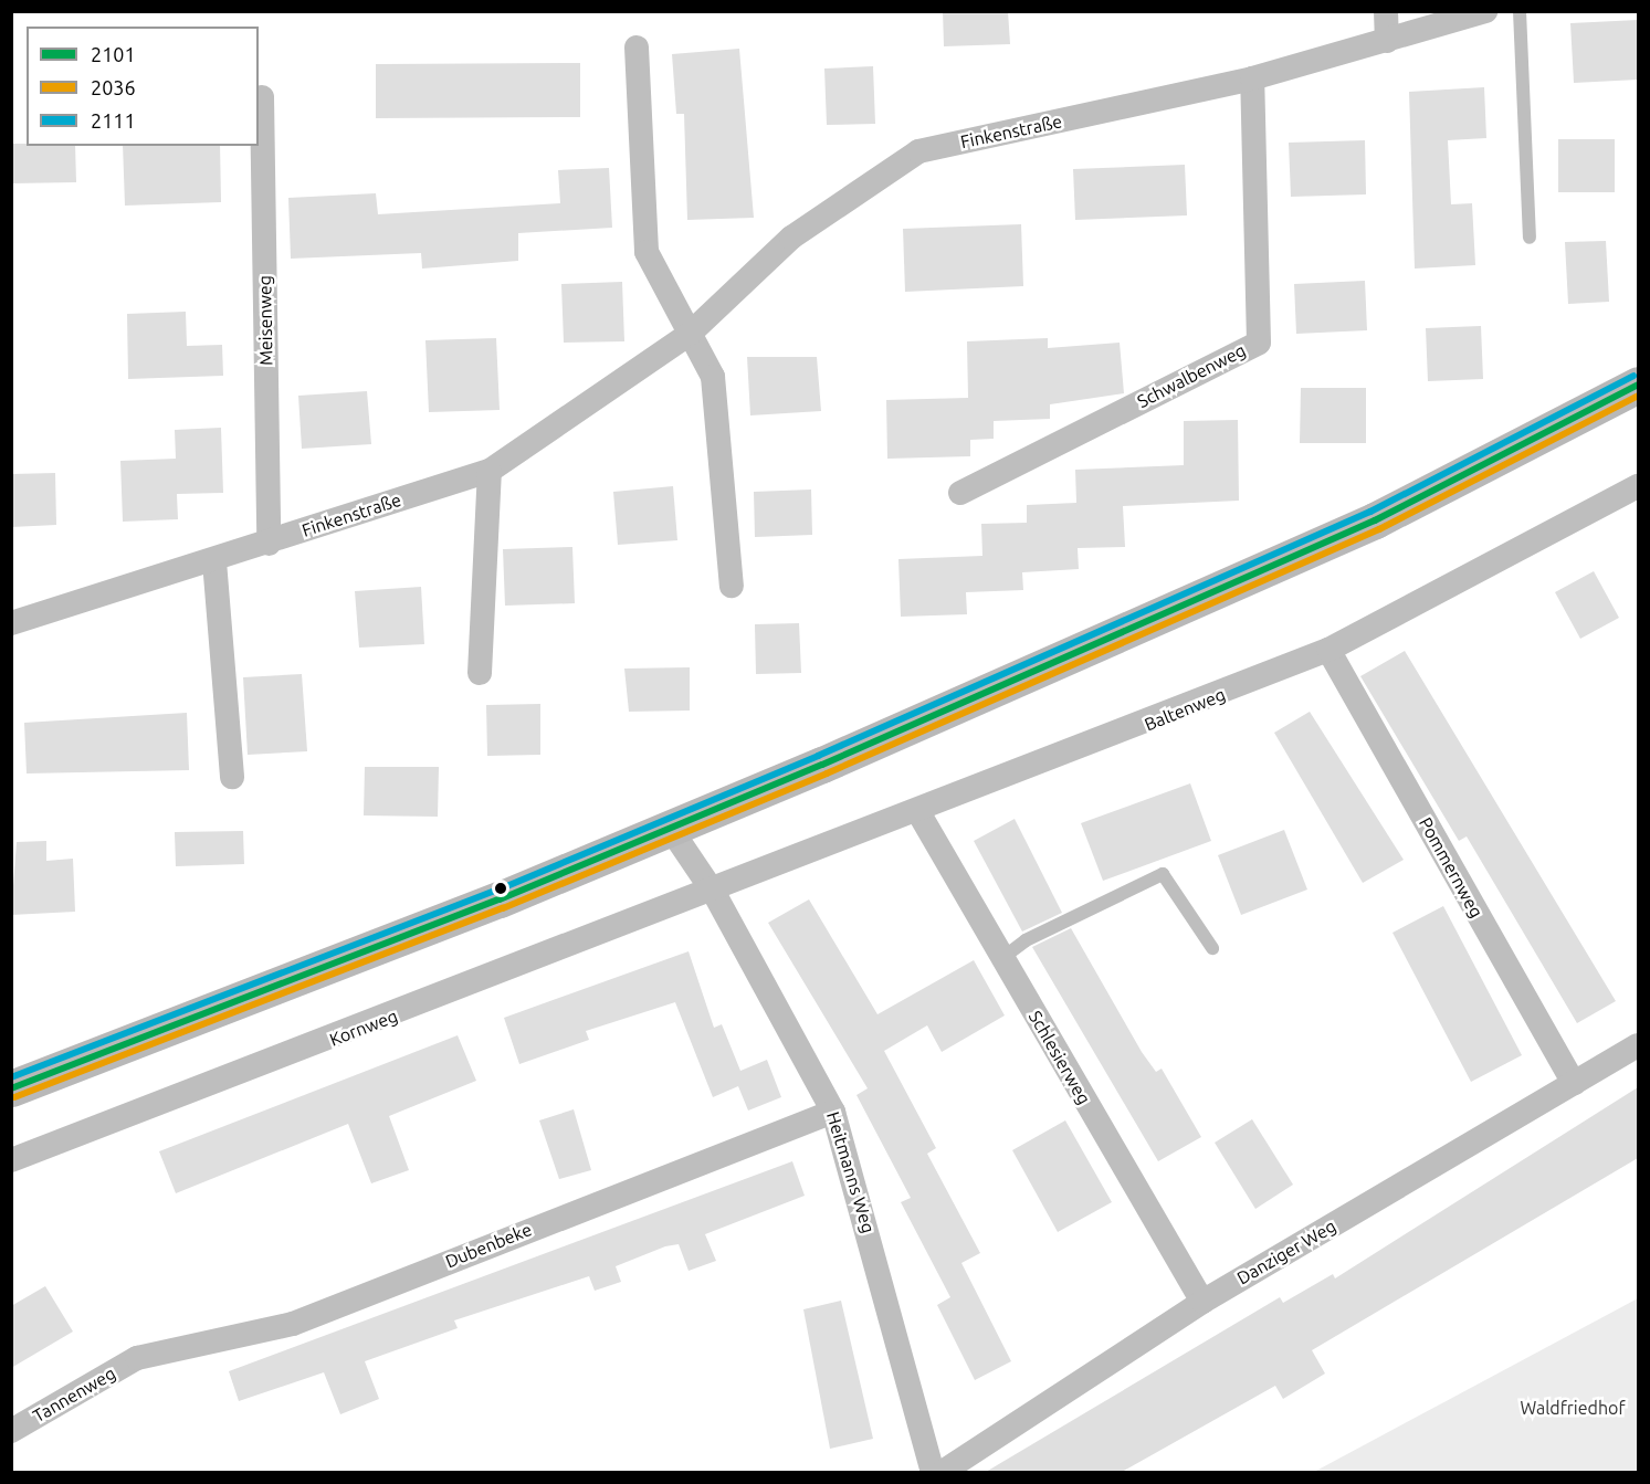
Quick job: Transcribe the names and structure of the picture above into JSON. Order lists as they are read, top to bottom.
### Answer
{
  "streets": {
    "street": [
      "Finkenstraße",
      "Meisenweg",
      "Schwalbenweg",
      "Baltenweg",
      "Pommernweg",
      "Kornweg",
      "Schlesierweg",
      "Heitmanns Weg",
      "Dubenbeke",
      "Danziger Weg",
      "Tannenweg"
    ]
  },
  "crossings": [
    ["Finkenstraße", "Meisenweg"],
    ["Finkenstraße", "Schwalbenweg"],
    ["Baltenweg", "Pommernweg"],
    ["Baltenweg", "Kornweg"],
    ["Baltenweg", "Schlesierweg"],
    ["Baltenweg", "Heitmanns Weg"],
    ["Pommernweg", "Danziger Weg"],
    ["Kornweg", "Heitmanns Weg"],
    ["Schlesierweg", "Danziger Weg"],
    ["Heitmanns Weg", "Dubenbeke"],
    ["Dubenbeke", "Tannenweg"]
  ],
  "parks": ["Waldfriedhof"],
  "lines": ["transit line 2111", "transit line 2101", "transit line 2036"],
  "legend": ["2101", "2036", "2111"]
}
